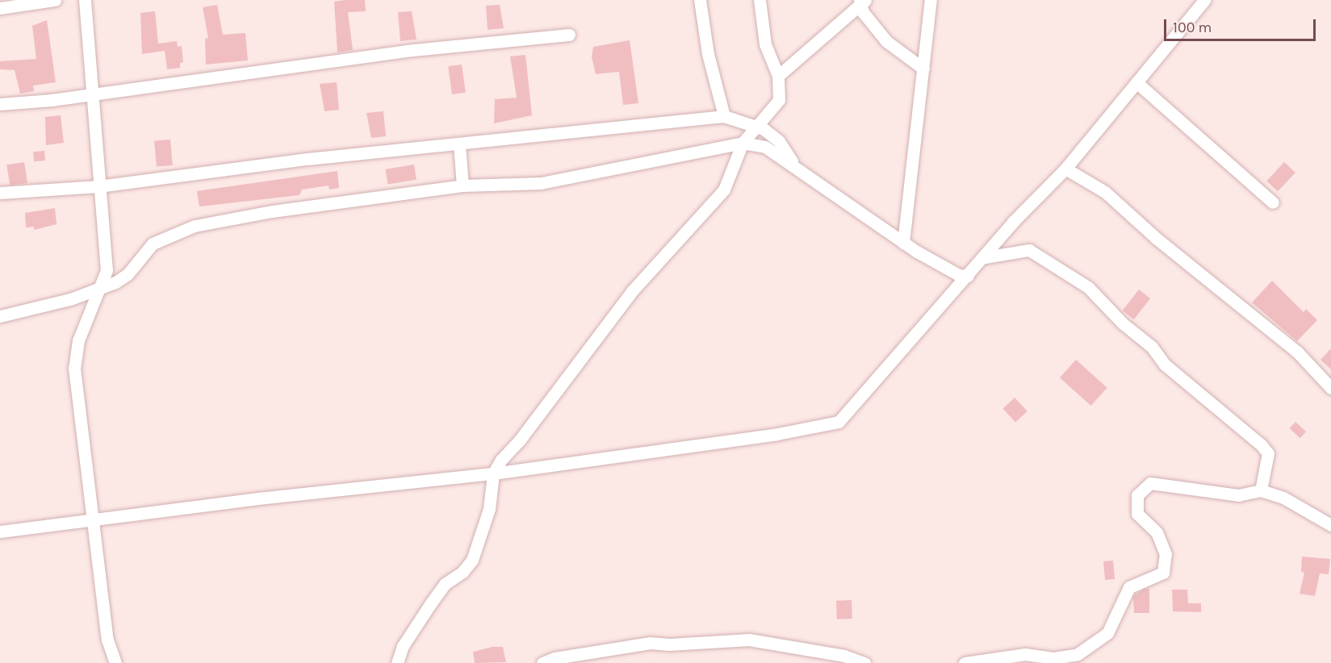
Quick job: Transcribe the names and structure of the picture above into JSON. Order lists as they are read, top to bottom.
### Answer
{
  "scale_bar": "100 m"
}
